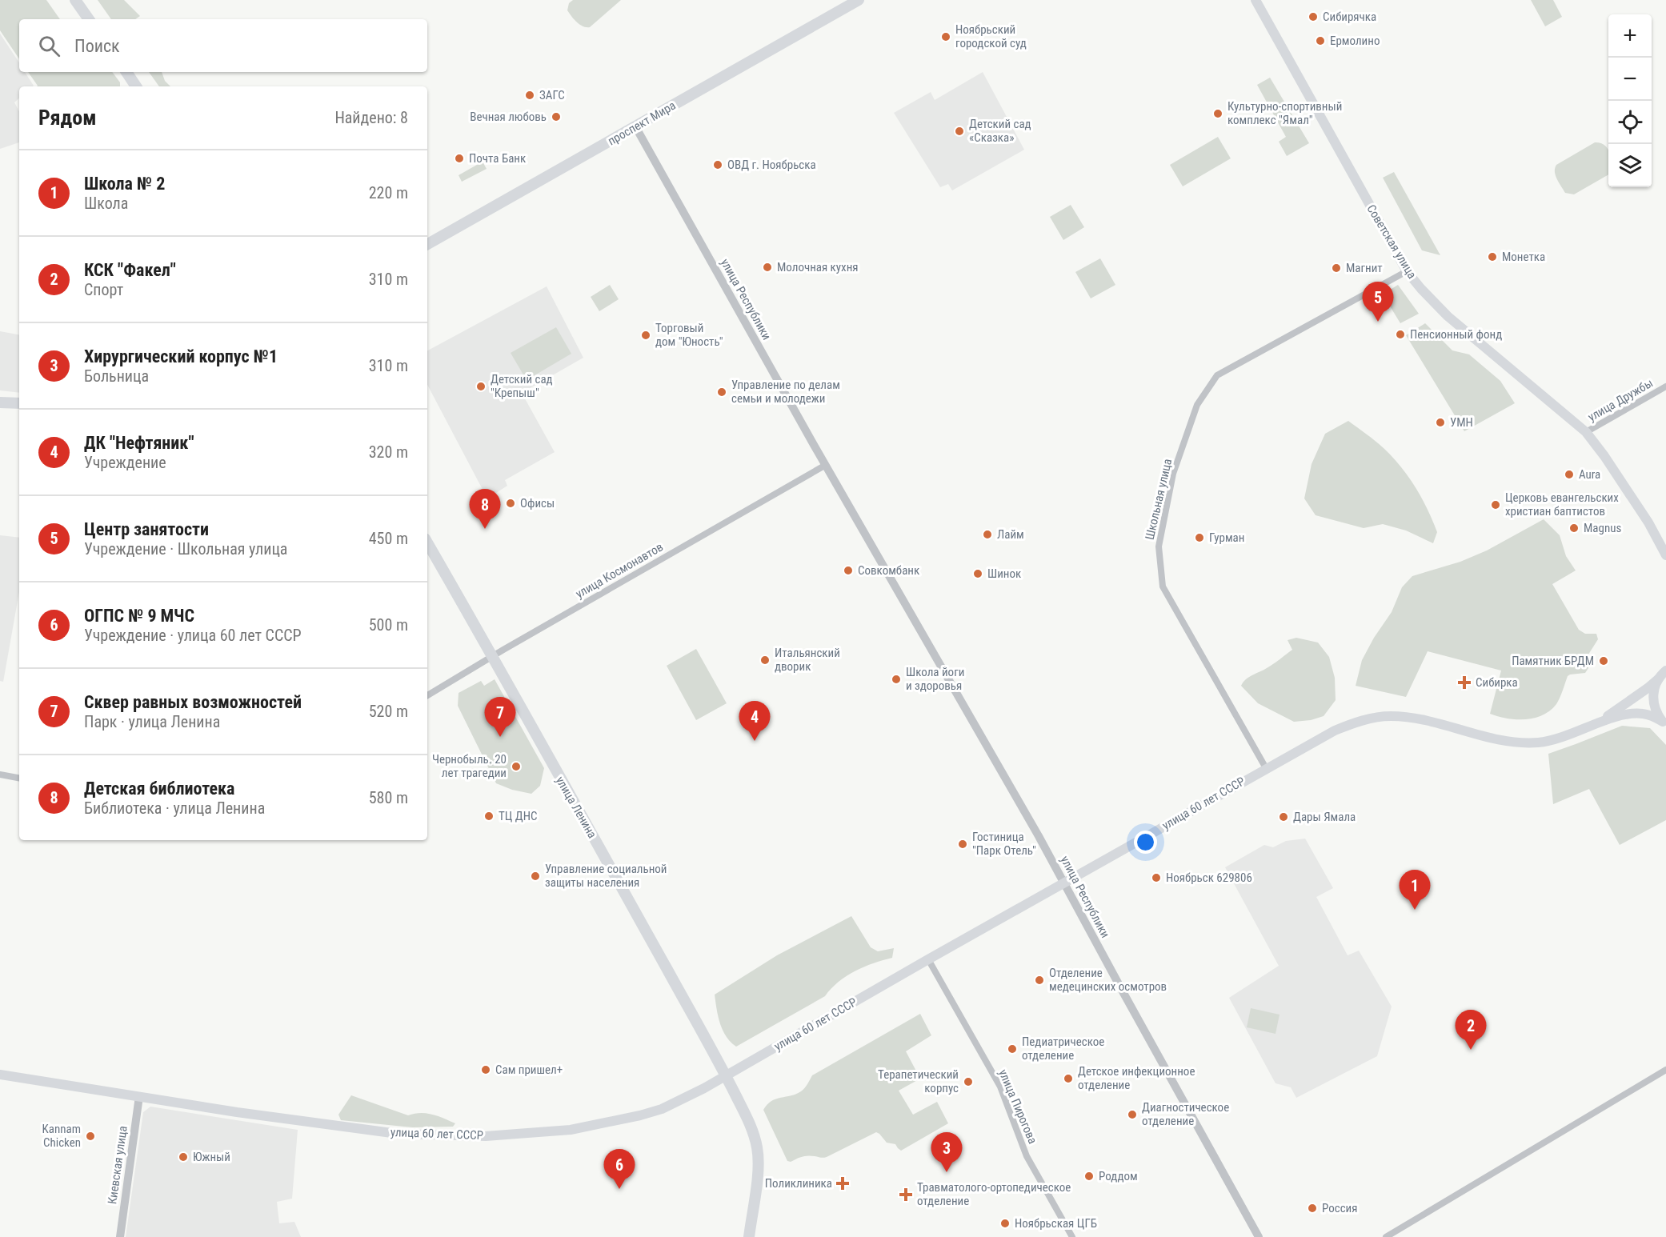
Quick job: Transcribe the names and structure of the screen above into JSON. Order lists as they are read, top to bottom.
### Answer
{
  "streets": {
    "main road": [
      "проспект Мира",
      "Советская улица",
      "улица 60 лет СССР",
      "улица Ленина"
    ],
    "street": [
      "улица Республики",
      "улица Дружбы",
      "Школьная улица",
      "улица Космонавтов",
      "улица Пирогова",
      "Киевская улица"
    ]
  },
  "crossings": [
    ["проспект Мира", "улица Республики"],
    ["Советская улица", "улица Дружбы"],
    ["Советская улица", "Школьная улица"],
    ["улица Республики", "улица Космонавтов"],
    ["улица Республики", "улица 60 лет СССР"],
    ["Школьная улица", "улица 60 лет СССР"],
    ["улица Космонавтов", "улица Ленина"],
    ["улица 60 лет СССР", "улица Ленина"],
    ["улица 60 лет СССР", "улица Пирогова"],
    ["улица 60 лет СССР", "Киевская улица"]
  ],
  "places": {
    "other": [
      "Сибирячка",
      "Ноябрьский городской суд",
      "Ермолино",
      "ЗАГС",
      "Культурно-спортивный комплекс \"Ямал\"",
      "Вечная любовь",
      "Детский сад «Сказка»",
      "Почта Банк",
      "ОВД г. Ноябрьска",
      "Монетка",
      "Молочная кухня",
      "Магнит",
      "Пенсионный фонд",
      "Торговый дом \"Юность\"",
      "Детский сад \"Крепыш\"",
      "Управление по делам семьи и молодежи",
      "УМН",
      "Aura",
      "Офисы",
      "Церковь евангельских христиан баптистов",
      "Magnus",
      "Лайм",
      "Гурман",
      "Совкомбанк",
      "Шинок",
      "Итальянский дворик",
      "Памятник БРДМ",
      "Школа йоги и здоровья",
      "Чернобыль. 20 лет трагедии",
      "ТЦ ДНС",
      "Дары Ямала",
      "Гостиница \"Парк Отель\"",
      "Управление социальной защиты населения",
      "Ноябрьск 629806",
      "Отделение медецинских осмотров",
      "Педиатрическое отделение",
      "Сам пришел+",
      "Детское инфекционное отделение",
      "Терапетический корпус",
      "Диагностическое отделение",
      "Kannam Chicken",
      "Южный",
      "Роддом",
      "Россия",
      "Ноябрьская ЦГБ"
    ],
    "health": ["Сибирка", "Поликлиника", "Травматолого-ортопедическое отделение"]
  },
  "page": {
    "map_buttons": ["+", "−"],
    "search": "Поиск",
    "heading": ["Рядом", "Найдено: 8"],
    "list": [
      {
        "mark": "1",
        "name": "Школа № 2",
        "note": "Школа",
        "value": "220 m"
      },
      {
        "mark": "2",
        "name": "КСК \"Факел\"",
        "note": "Спорт",
        "value": "310 m"
      },
      {
        "mark": "3",
        "name": "Хирургический корпус №1",
        "note": "Больница",
        "value": "310 m"
      },
      {
        "mark": "4",
        "name": "ДК \"Нефтяник\"",
        "note": "Учреждение",
        "value": "320 m"
      },
      {
        "mark": "5",
        "name": "Центр занятости",
        "note": "Учреждение · Школьная улица",
        "value": "450 m"
      },
      {
        "mark": "6",
        "name": "ОГПС № 9 МЧС",
        "note": "Учреждение · улица 60 лет СССР",
        "value": "500 m"
      },
      {
        "mark": "7",
        "name": "Сквер равных возможностей",
        "note": "Парк · улица Ленина",
        "value": "520 m"
      },
      {
        "mark": "8",
        "name": "Детская библиотека",
        "note": "Библиотека · улица Ленина",
        "value": "580 m"
      }
    ],
    "pins": [
      "5",
      "8",
      "7",
      "4",
      "1",
      "2",
      "3",
      "6"
    ]
  }
}
